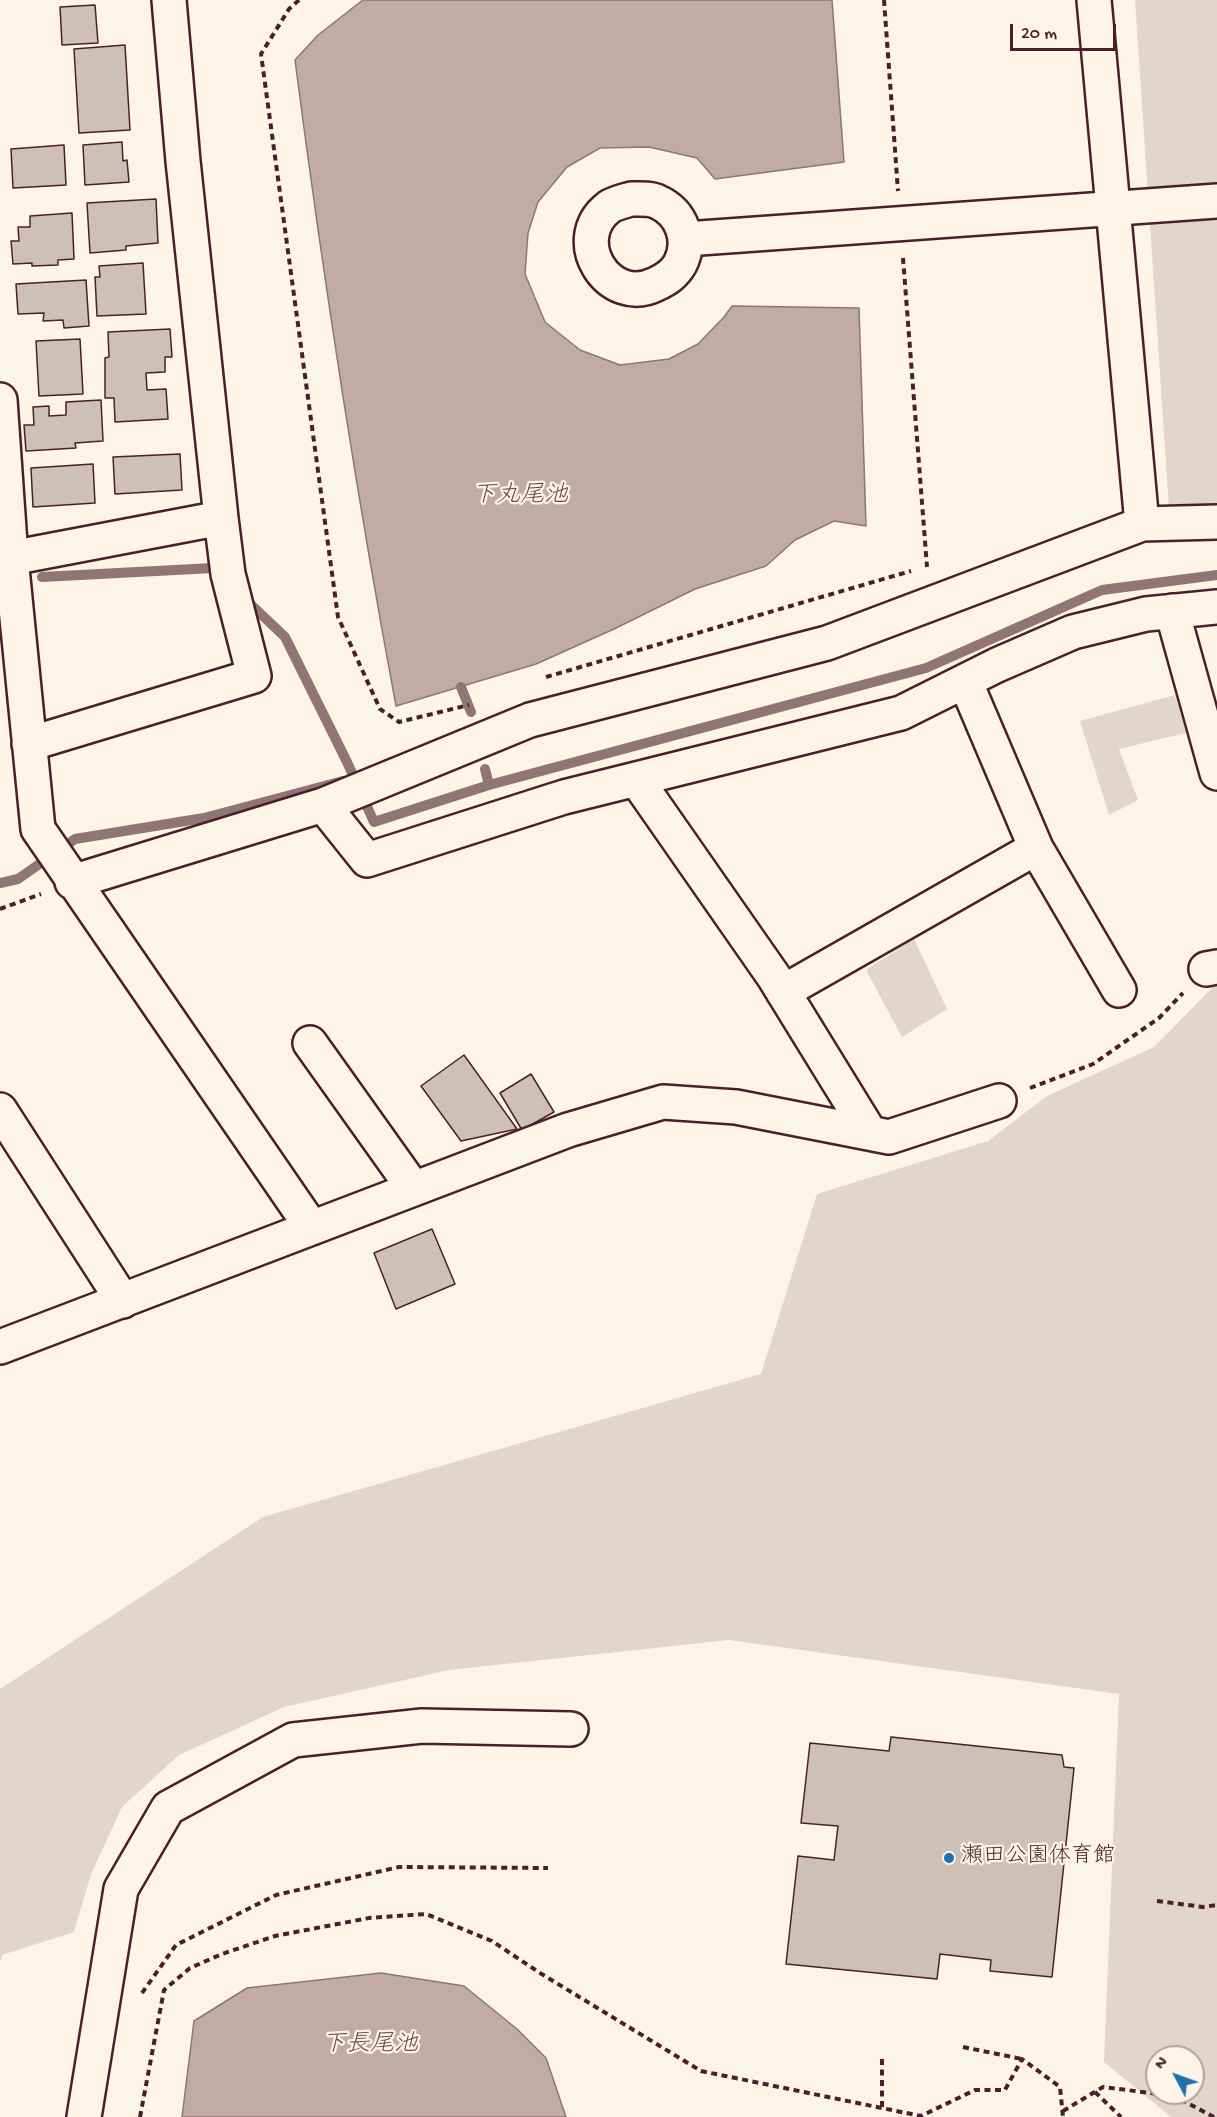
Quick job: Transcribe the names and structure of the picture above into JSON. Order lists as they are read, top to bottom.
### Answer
{
  "water": ["下丸尾池", "下長尾池"],
  "places": ["瀬田公園体育館"],
  "scale_bar": "20 m",
  "north": "top left"
}
